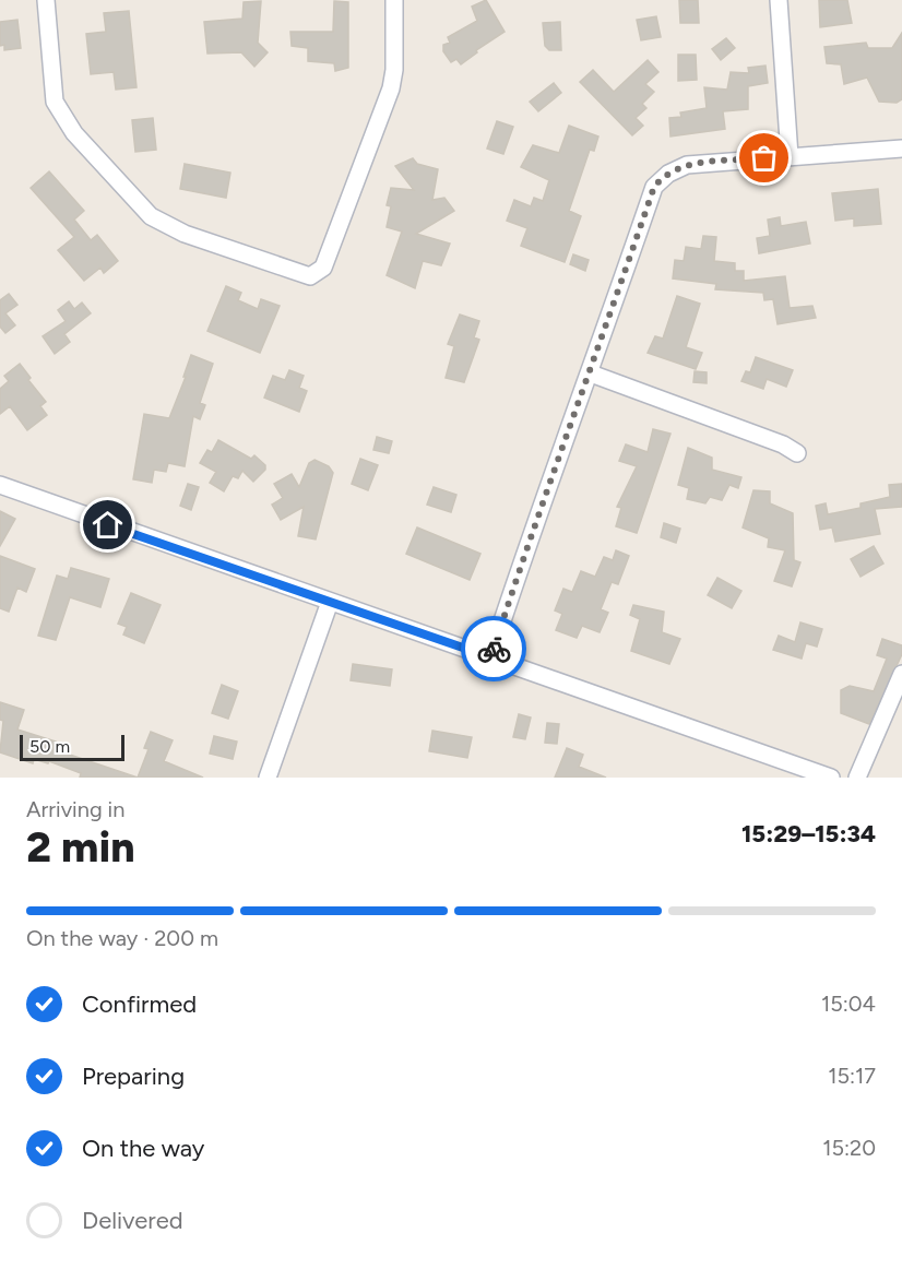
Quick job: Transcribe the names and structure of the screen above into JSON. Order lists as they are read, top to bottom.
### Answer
{
  "scale_bar": "50 m",
  "page": {
    "scale": "50 m",
    "heading": ["2 min", "Arriving in", "15:29–15:34"],
    "bar": "On the way · 200 m",
    "list": [
      ["Confirmed", "15:04"],
      ["Preparing", "15:17"],
      ["On the way", "15:20"],
      "Delivered"
    ]
  }
}
